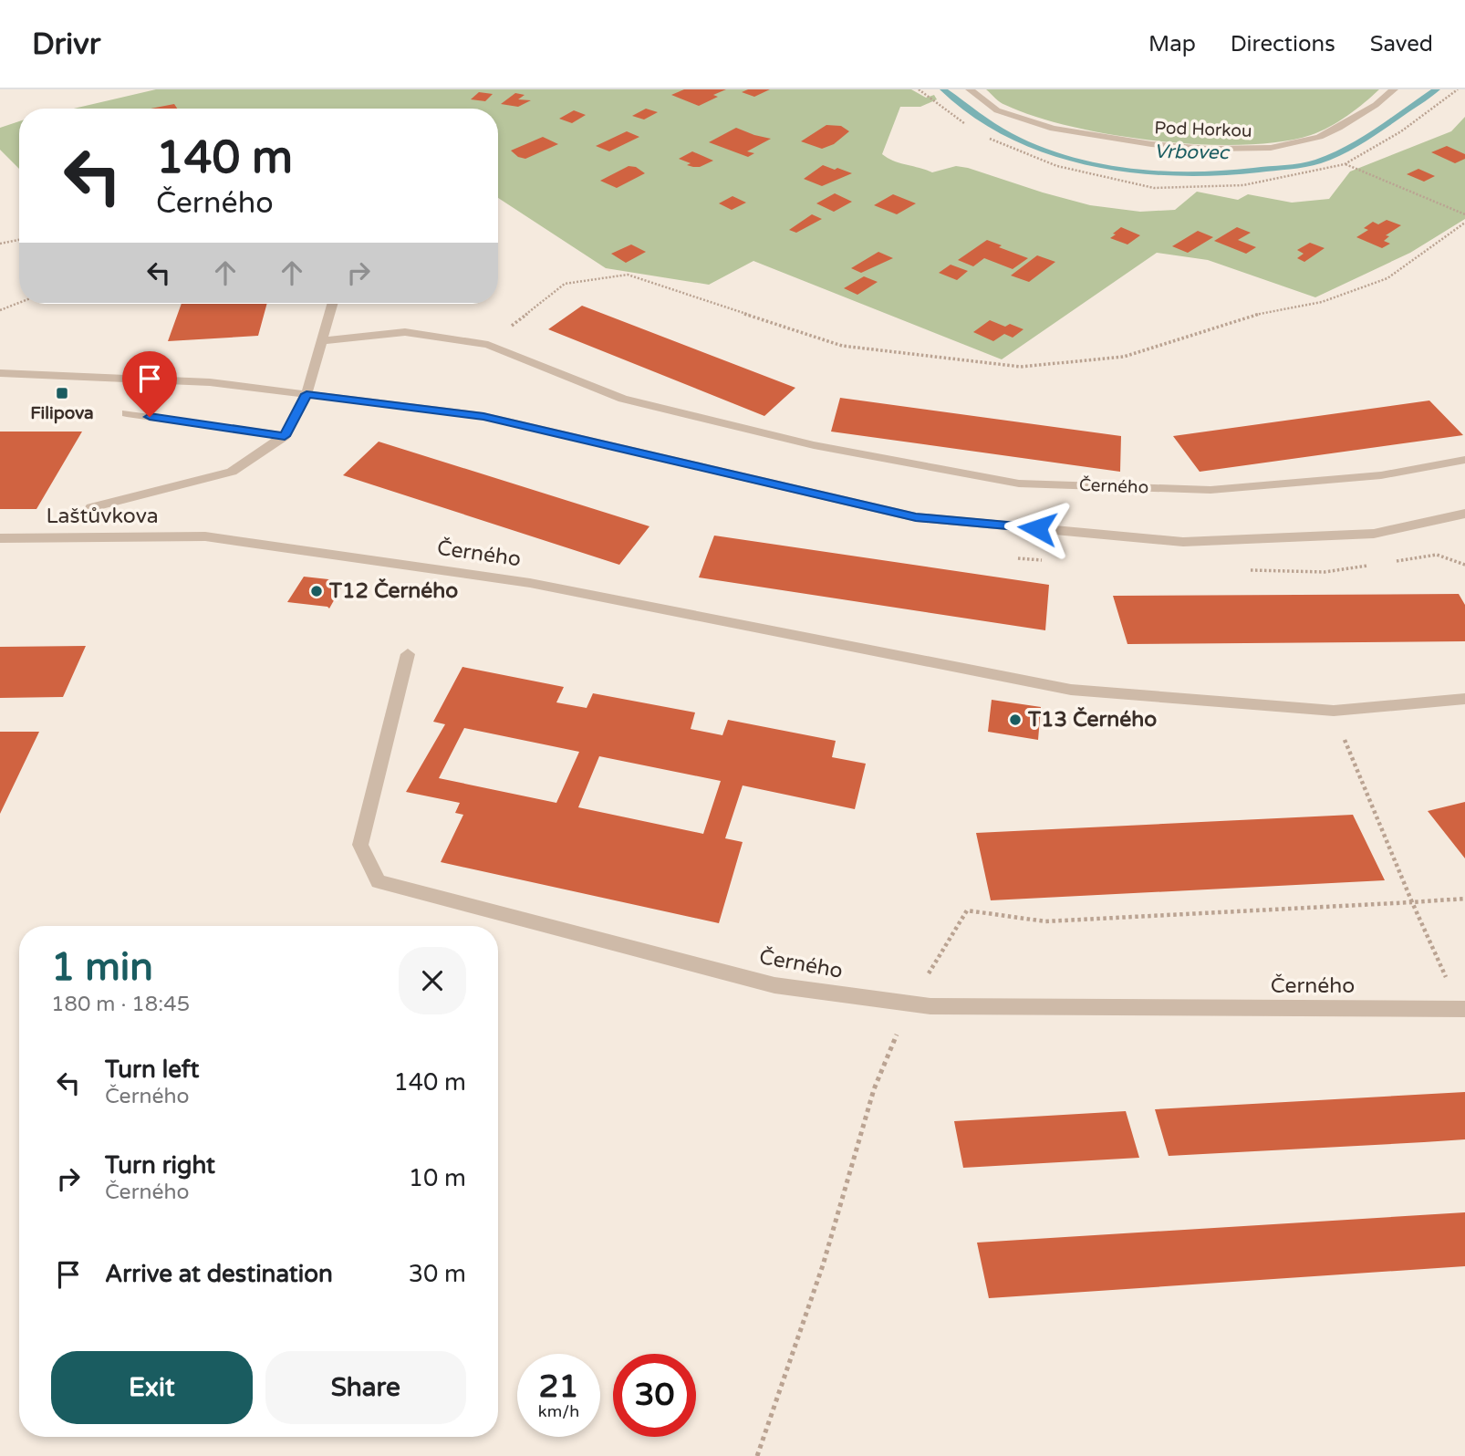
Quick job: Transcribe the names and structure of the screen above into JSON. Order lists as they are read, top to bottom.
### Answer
{
  "streets": {
    "street": ["Pod Horkou", "Černého", "Laštůvkova"]
  },
  "crossings": [
    ["Černého", "Laštůvkova"]
  ],
  "water": ["Vrbovec"],
  "places": {
    "transit": ["Filipova"],
    "other": ["T12 Černého", "T13 Černého"]
  },
  "page": {
    "header": "Drivr",
    "nav": ["Map", "Directions", "Saved"],
    "turn": ["140 m", "Černého"],
    "heading": ["1 min", "180 m · 18:45"],
    "list": [
      {
        "name": "Turn left",
        "note": "Černého",
        "value": "140 m"
      },
      {
        "name": "Turn right",
        "note": "Černého",
        "value": "10 m"
      },
      {
        "name": "Arrive at destination",
        "value": "30 m"
      }
    ],
    "buttons": ["Exit", "Share"],
    "speed": "21 km/h",
    "limit": "30"
  }
}
